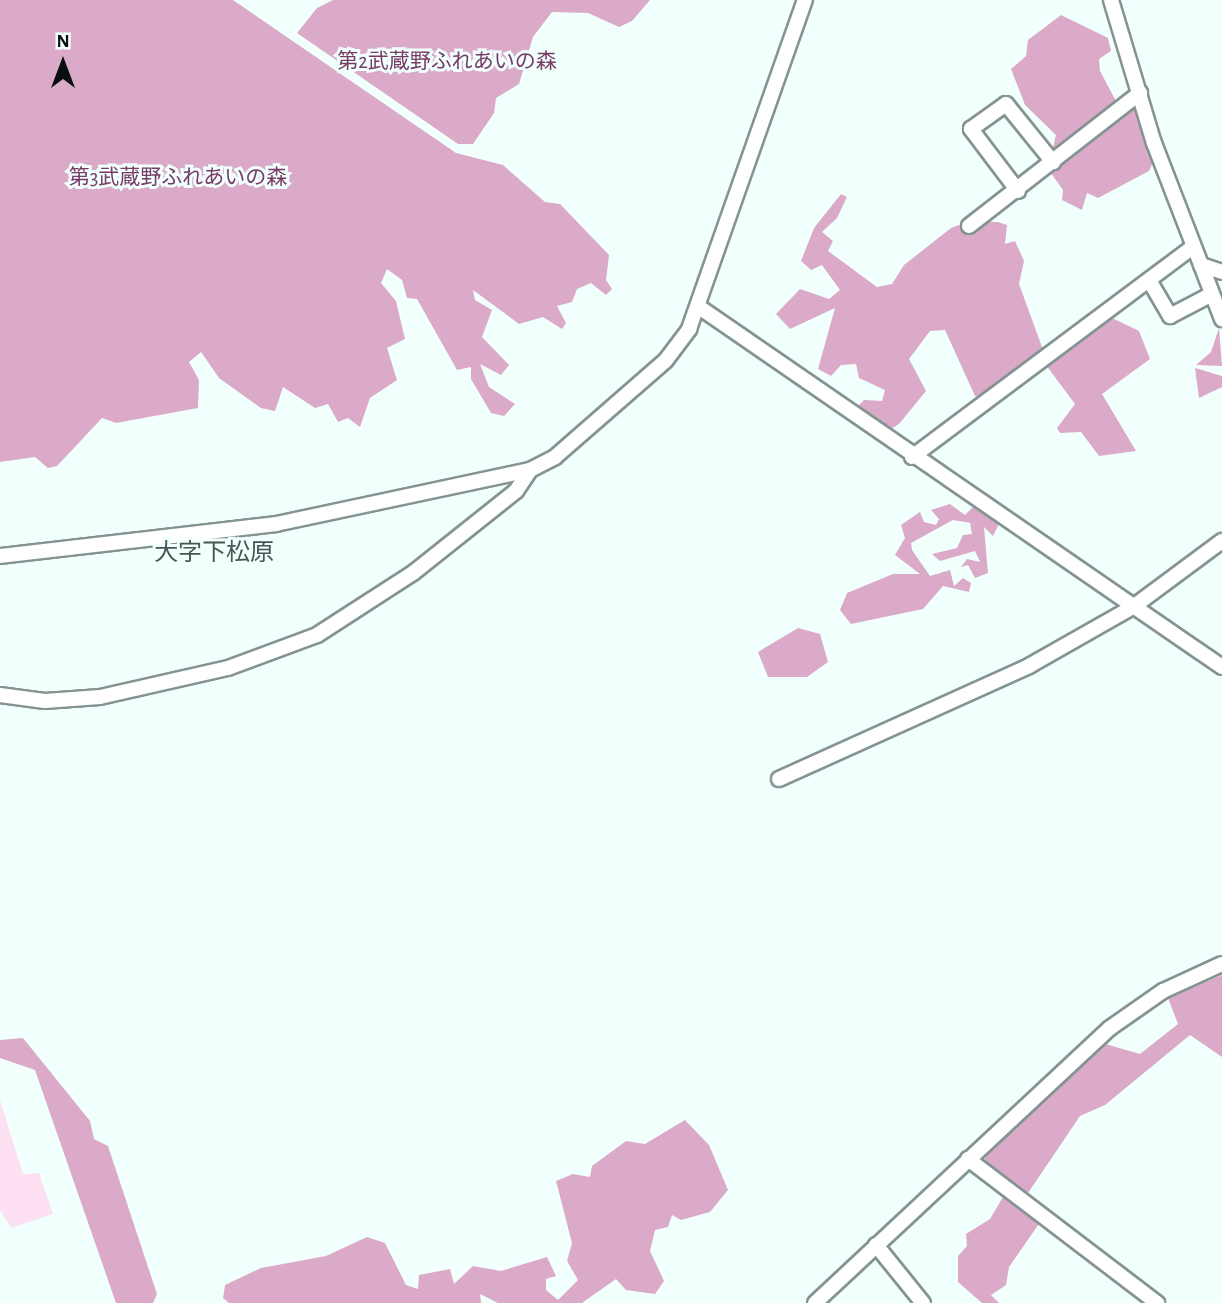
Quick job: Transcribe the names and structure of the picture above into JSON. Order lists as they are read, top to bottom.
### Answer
{
  "districts": ["大字下松原"],
  "parks": ["第2武蔵野ふれあいの森", "第3武蔵野ふれあいの森"],
  "north": "top"
}
